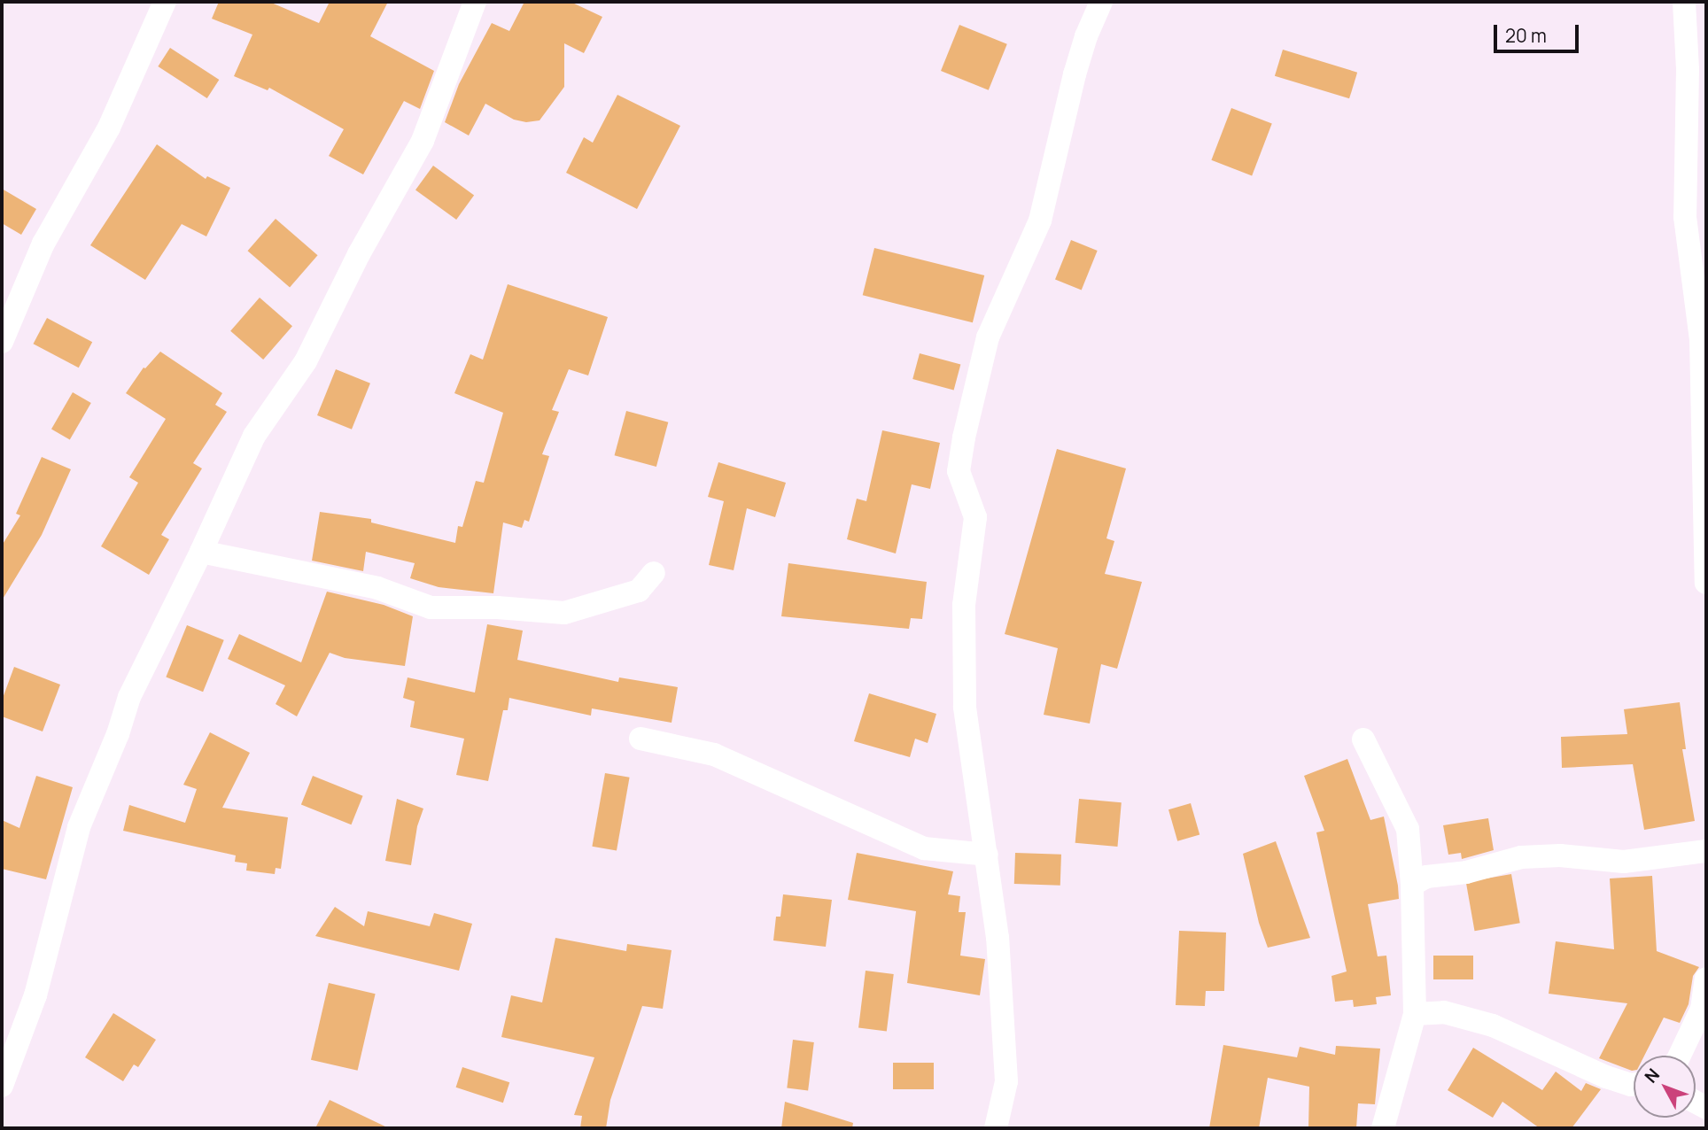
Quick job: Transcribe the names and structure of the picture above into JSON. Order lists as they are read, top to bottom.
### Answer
{
  "scale_bar": "20 m",
  "north": "top left"
}
